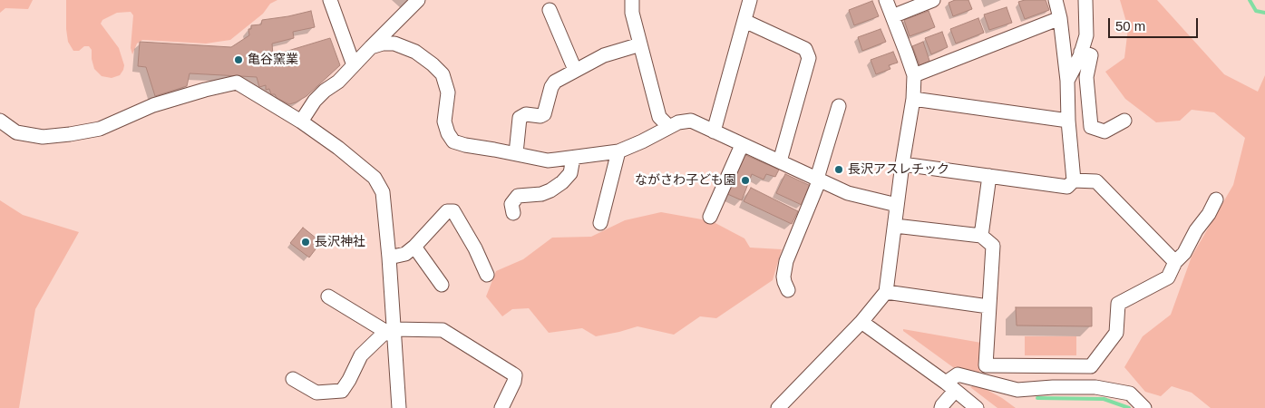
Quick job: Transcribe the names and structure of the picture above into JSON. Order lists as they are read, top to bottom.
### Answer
{
  "places": [
    "亀谷窯業",
    "長沢アスレチック",
    "ながさわ子ども園",
    "長沢神社"
  ],
  "scale_bar": "50 m"
}
